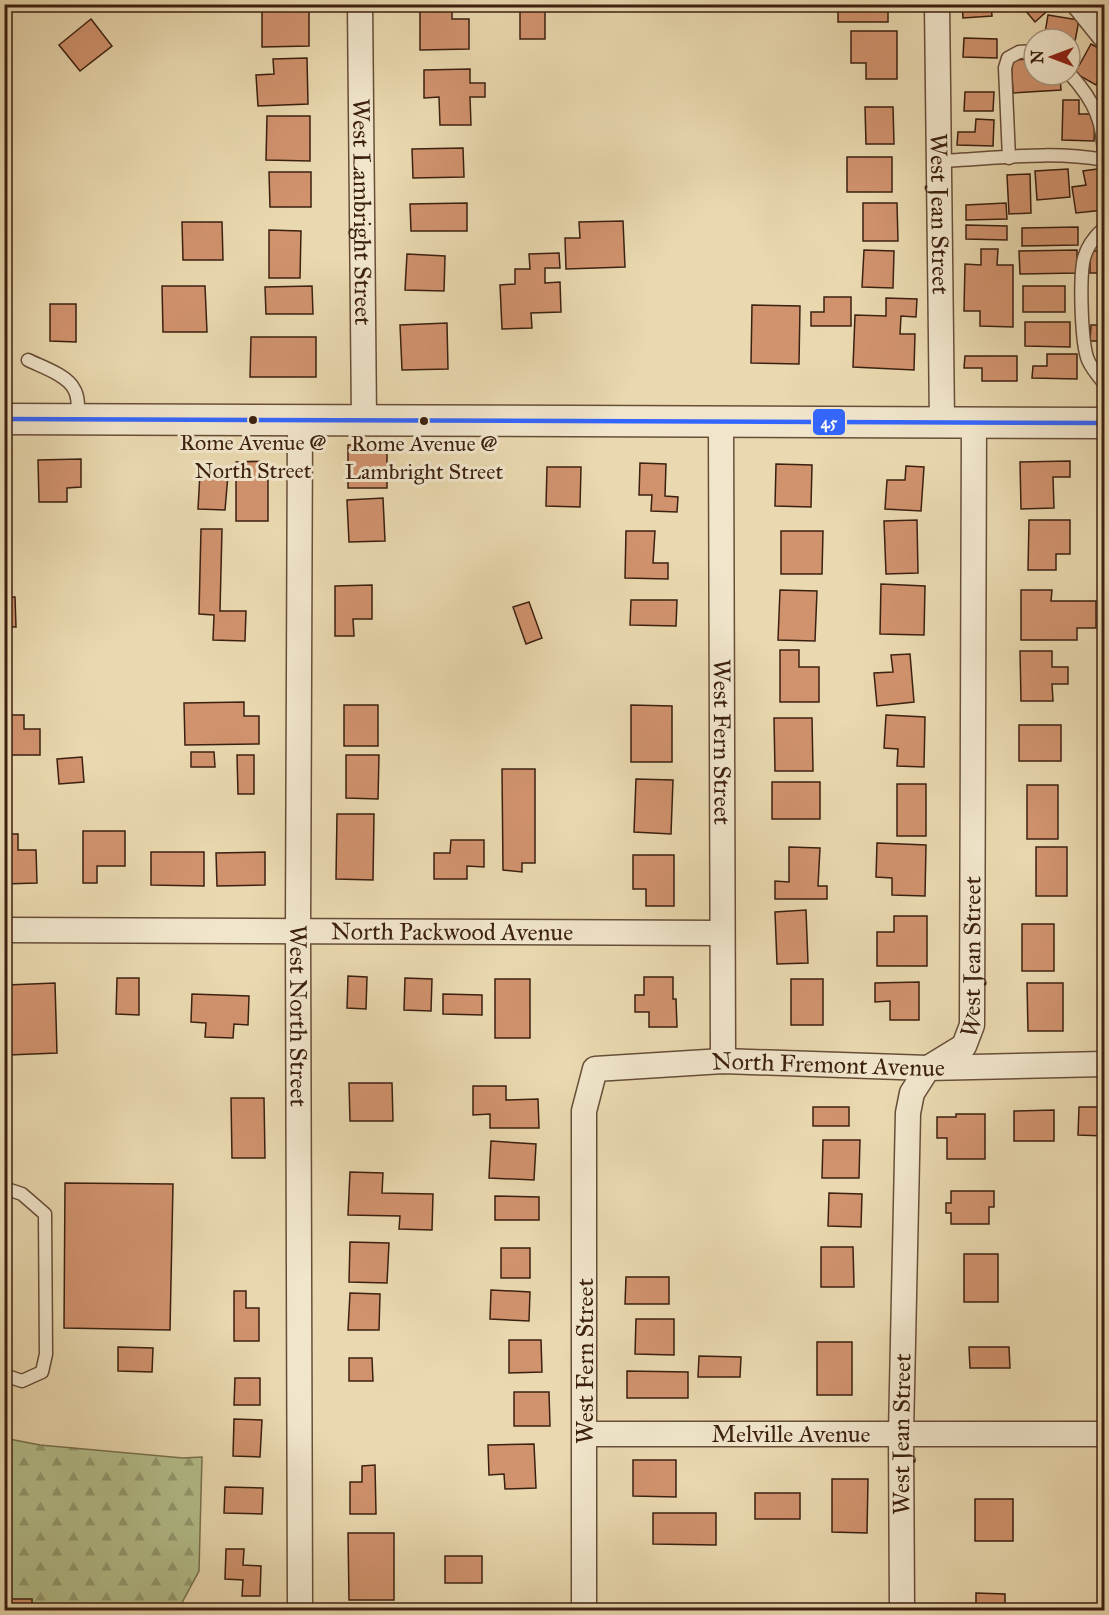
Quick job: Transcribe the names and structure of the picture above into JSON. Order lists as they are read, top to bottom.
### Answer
{
  "streets": {
    "street": [
      "West Lambright Street",
      "West Jean Street",
      "West Fern Street",
      "North Packwood Avenue",
      "West North Street",
      "North Fremont Avenue",
      "Melville Avenue"
    ]
  },
  "crossings": [
    ["West Jean Street", "North Fremont Avenue"],
    ["West Jean Street", "Melville Avenue"],
    ["West Fern Street", "North Packwood Avenue"],
    ["West Fern Street", "North Fremont Avenue"],
    ["West Fern Street", "Melville Avenue"],
    ["North Packwood Avenue", "West North Street"]
  ],
  "places": ["Rome Avenue @ North Street", "Rome Avenue @ Lambright Street"],
  "lines": ["transit line 45"],
  "north": "left"
}
